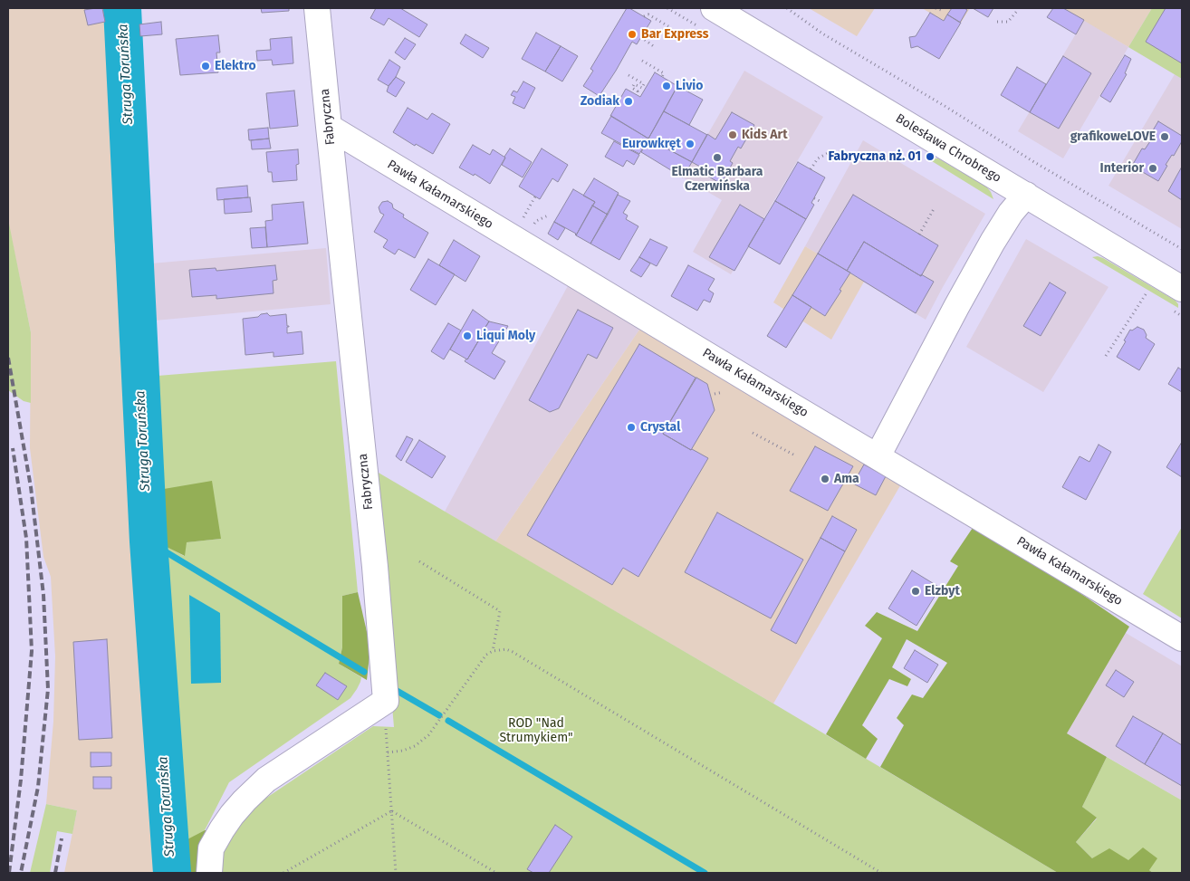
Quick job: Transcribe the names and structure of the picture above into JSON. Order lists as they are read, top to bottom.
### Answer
{
  "streets": {
    "street": ["Fabryczna", "Bolesława Chrobrego", "Pawła Kałamarskiego"]
  },
  "crossings": [
    ["Fabryczna", "Pawła Kałamarskiego"]
  ],
  "water": ["Struga Toruńska"],
  "parks": ["ROD \"Nad Strumykiem\""],
  "places": [
    "Bar Express",
    "Elektro",
    "Livio",
    "Zodiak",
    "Kids Art",
    "grafikoweLOVE",
    "Eurowkręt",
    "Fabryczna nż. 01",
    "Elmatic Barbara Czerwińska",
    "Interior",
    "Liqui Moly",
    "Crystal",
    "Ama",
    "Elzbyt"
  ]
}
